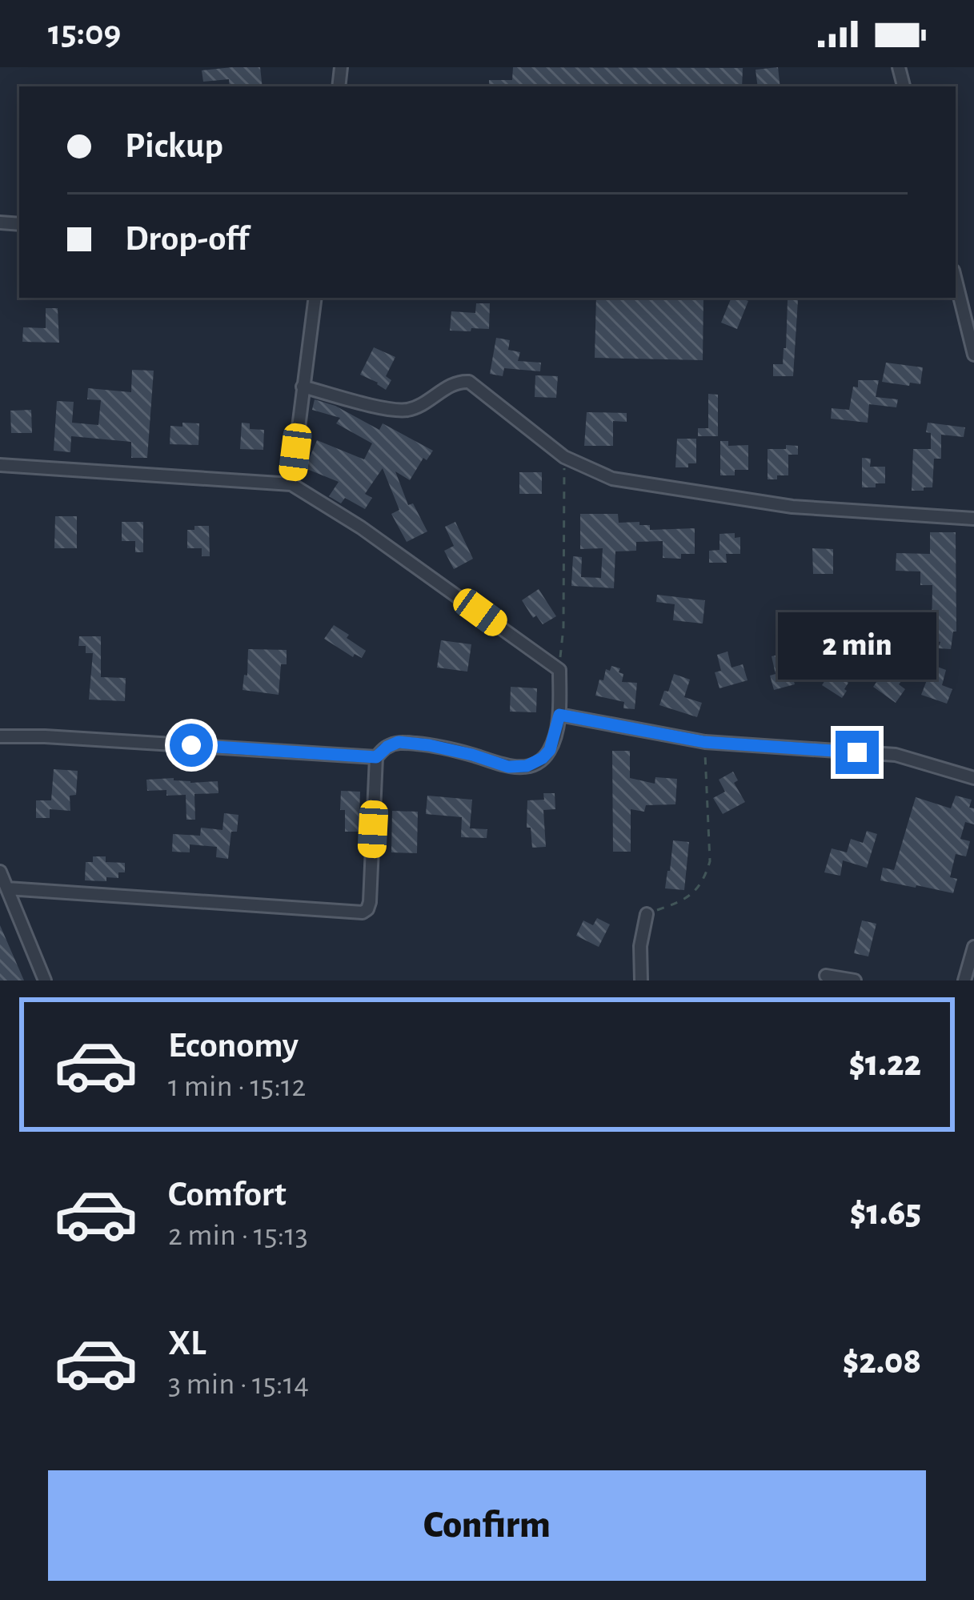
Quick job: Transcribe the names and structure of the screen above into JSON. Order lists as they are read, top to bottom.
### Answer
{
  "page": {
    "status": "15:09",
    "banner": ["Pickup", "Drop-off"],
    "bubble": "2 min",
    "list": [
      {
        "name": "Economy",
        "note": "1 min · 15:12",
        "value": "$1.22"
      },
      {
        "name": "Comfort",
        "note": "2 min · 15:13",
        "value": "$1.65"
      },
      {
        "name": "XL",
        "note": "3 min · 15:14",
        "value": "$2.08"
      }
    ],
    "buttons": "Confirm"
  }
}
